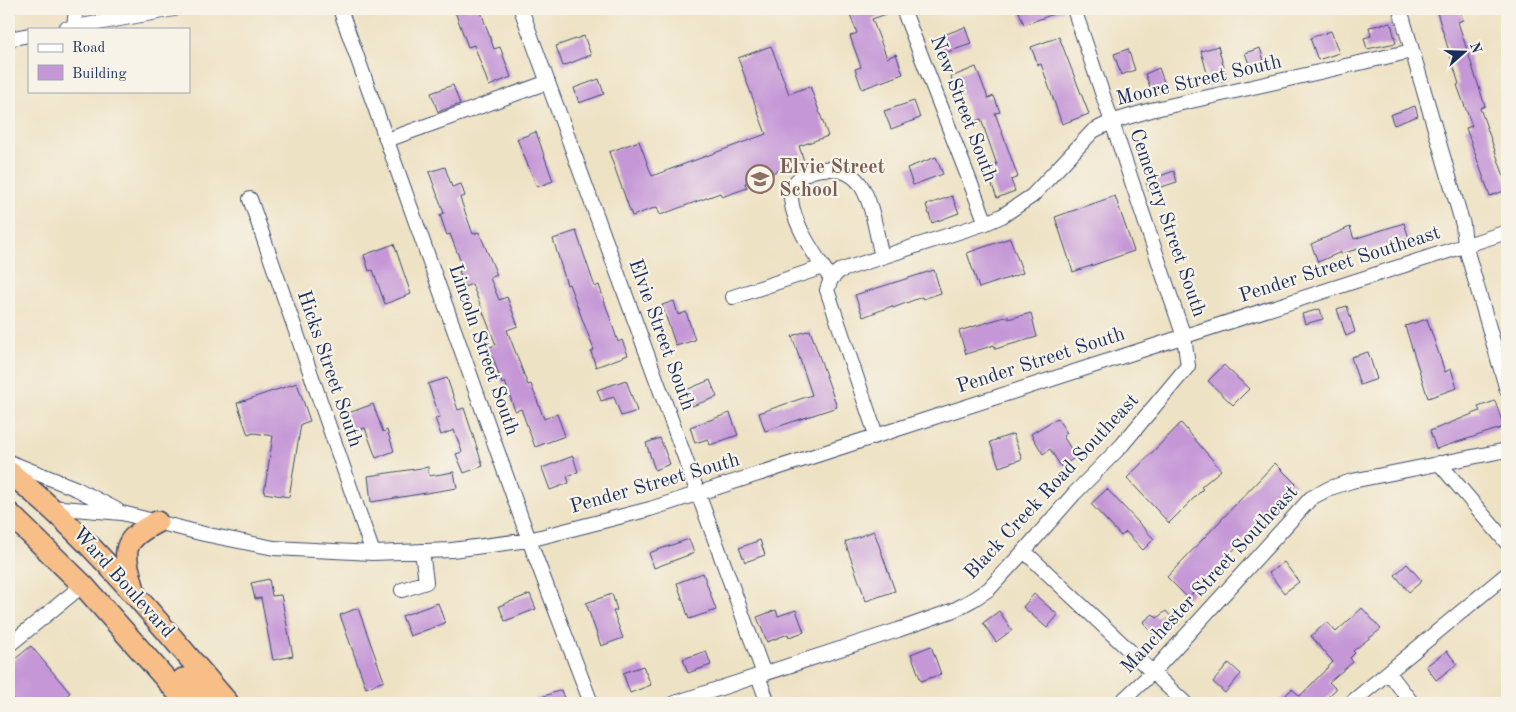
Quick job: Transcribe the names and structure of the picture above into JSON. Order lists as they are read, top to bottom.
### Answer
{
  "streets": {
    "highway": ["Ward Boulevard"],
    "street": [
      "Moore Street South",
      "New Street South",
      "Cemetery Street South",
      "Pender Street Southeast",
      "Elvie Street South",
      "Lincoln Street South",
      "Pender Street South",
      "Hicks Street South",
      "Black Creek Road Southeast",
      "Manchester Street Southeast"
    ]
  },
  "crossings": [
    ["Moore Street South", "New Street South"],
    ["Moore Street South", "Cemetery Street South"],
    ["Cemetery Street South", "Pender Street Southeast"],
    ["Cemetery Street South", "Pender Street South"],
    ["Cemetery Street South", "Black Creek Road Southeast"],
    ["Pender Street Southeast", "Pender Street South"],
    ["Pender Street Southeast", "Black Creek Road Southeast"],
    ["Elvie Street South", "Pender Street South"],
    ["Elvie Street South", "Black Creek Road Southeast"],
    ["Lincoln Street South", "Pender Street South"],
    ["Pender Street South", "Hicks Street South"],
    ["Pender Street South", "Black Creek Road Southeast"],
    ["Pender Street South", "Ward Boulevard"]
  ],
  "places": {
    "school or university": ["Elvie Street School"]
  },
  "legend": ["Road", "Building"],
  "north": "right"
}
